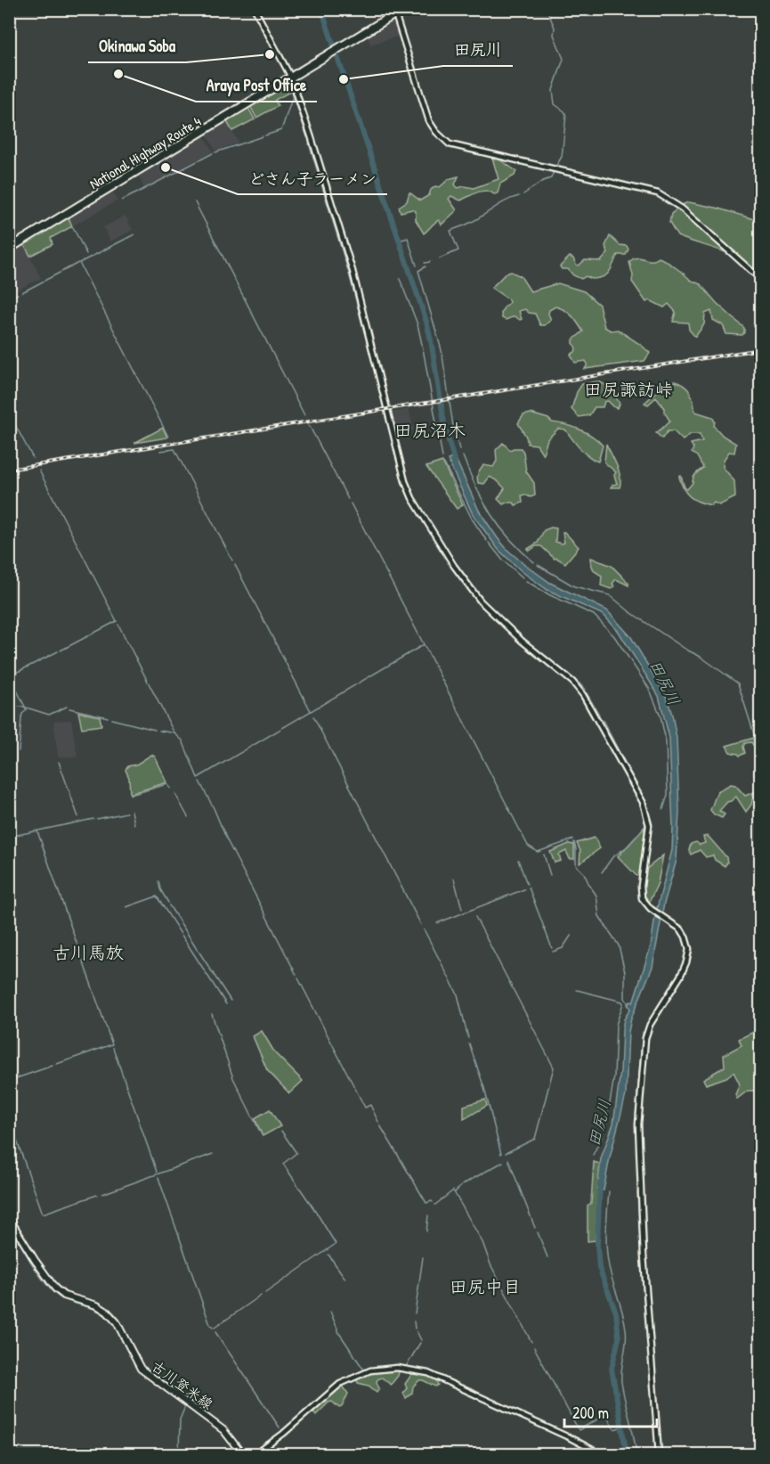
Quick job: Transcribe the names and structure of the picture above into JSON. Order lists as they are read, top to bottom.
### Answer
{
  "streets": {
    "highway": ["National Highway Route 4"],
    "main road": ["古川登米線"]
  },
  "districts": [
    "田尻諏訪峠",
    "田尻沼木",
    "古川馬放",
    "田尻中目"
  ],
  "water": ["田尻川"],
  "places": [
    "Okinawa Soba",
    "Araya Post Office",
    "田尻川",
    "どさん子ラーメン"
  ],
  "scale_bar": "200 m"
}
